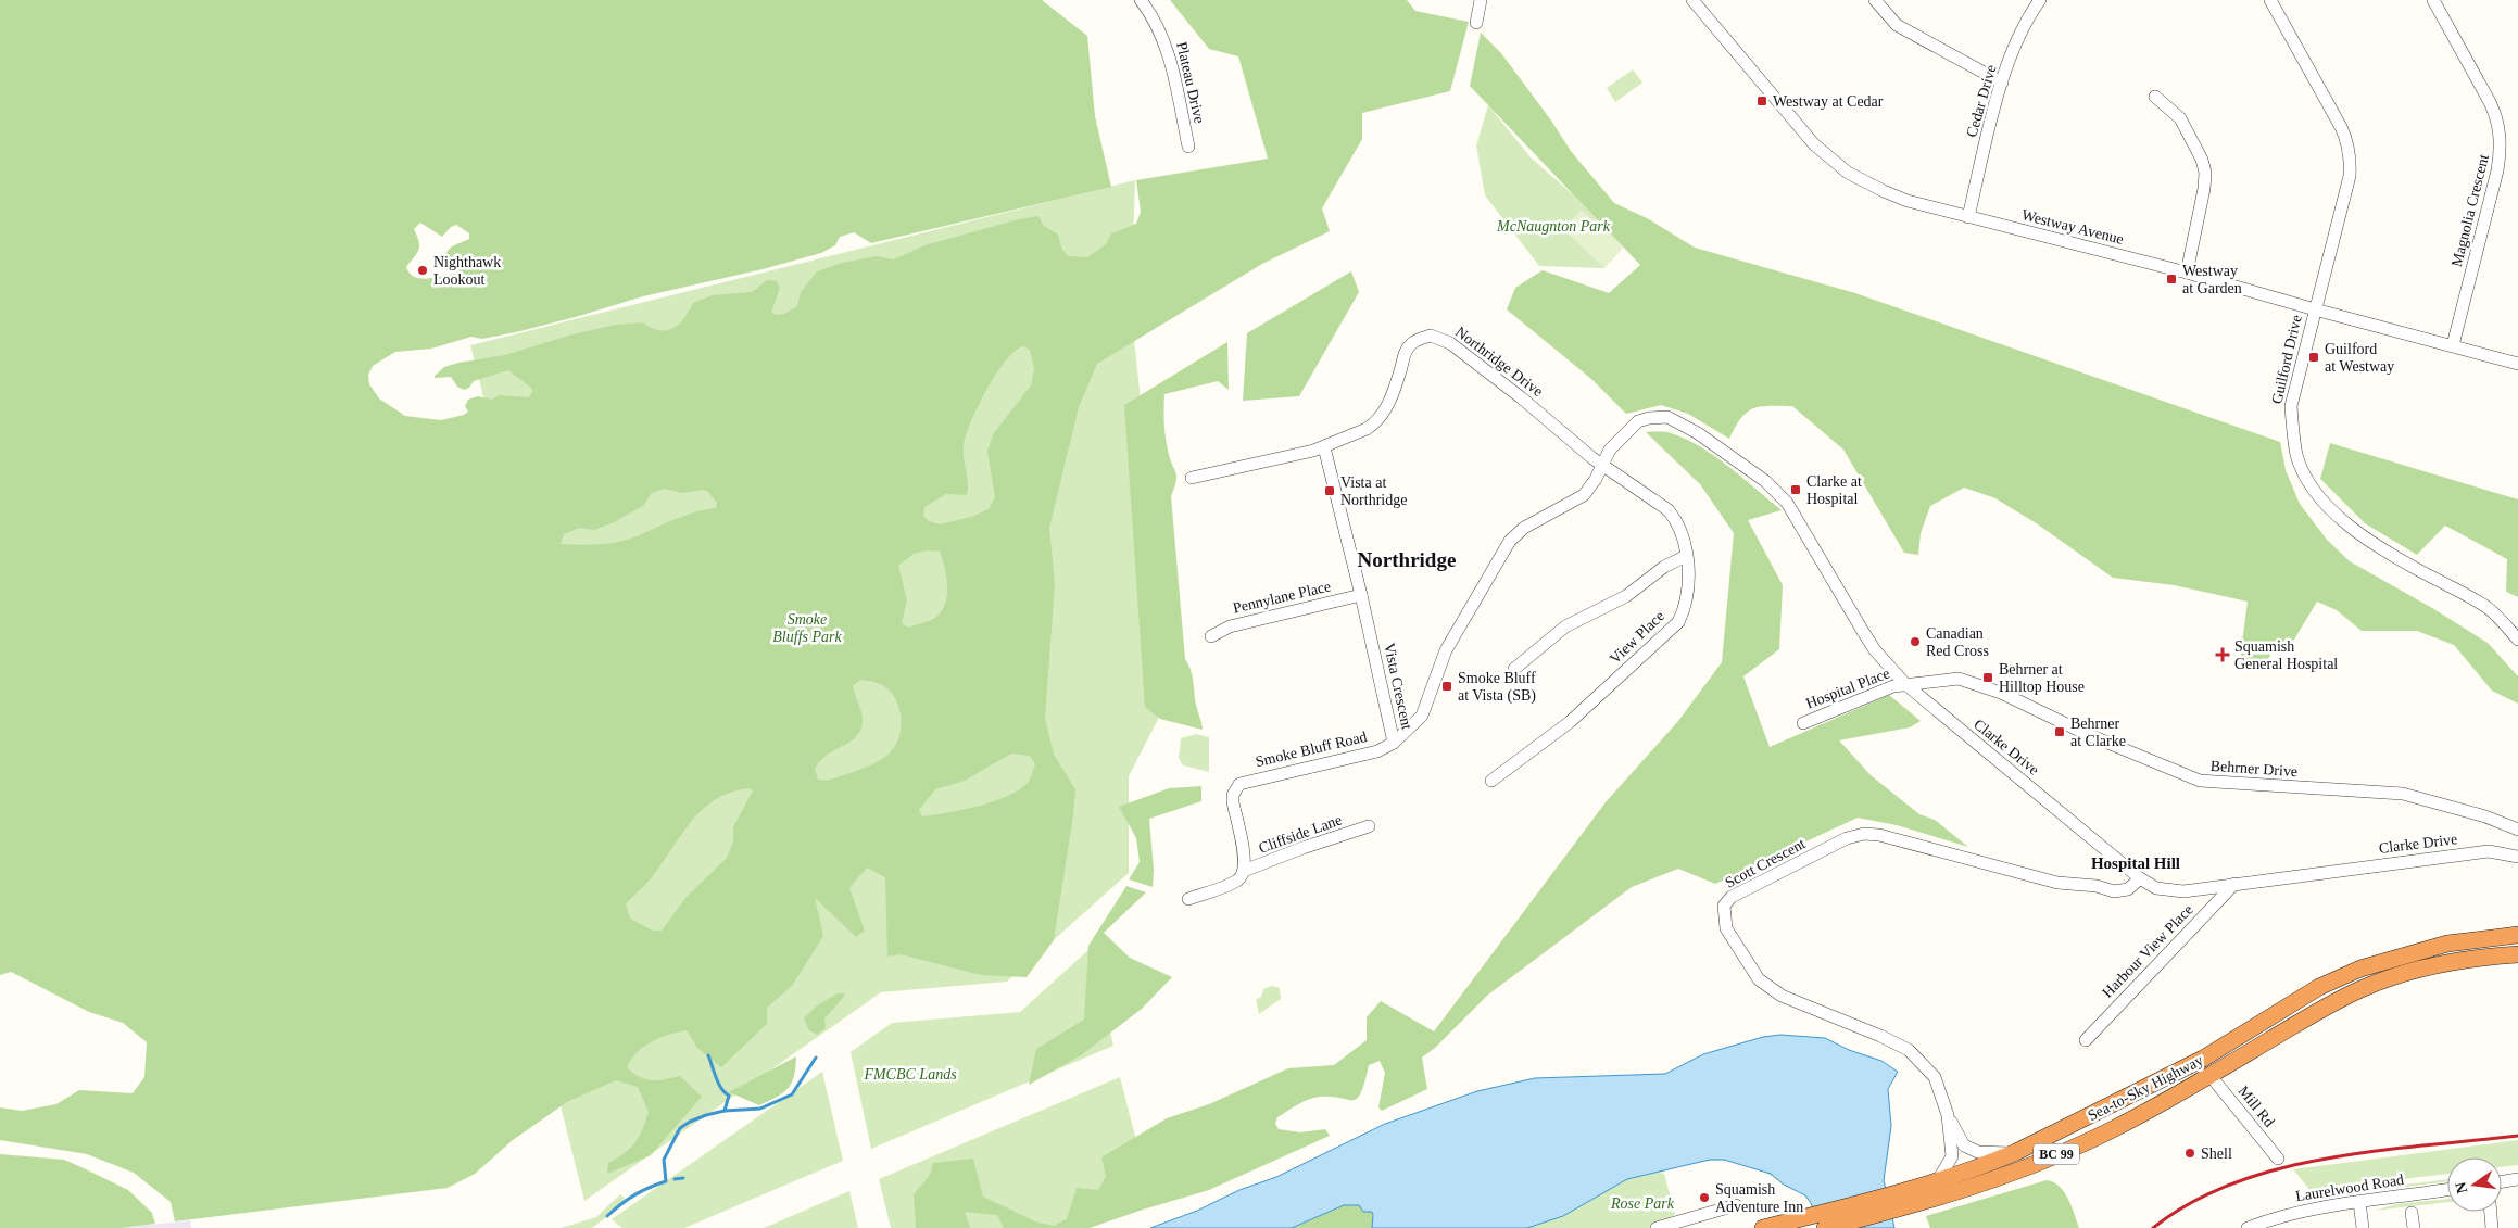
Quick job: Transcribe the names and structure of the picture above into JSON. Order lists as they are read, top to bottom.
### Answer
{
  "streets": {
    "highway": ["Sea-to-Sky Highway", "BC 99"],
    "street": [
      "Plateau Drive",
      "Cedar Drive",
      "Magnolia Crescent",
      "Westway Avenue",
      "Guilford Drive",
      "Northridge Drive",
      "Pennylane Place",
      "View Place",
      "Vista Crescent",
      "Hospital Place",
      "Clarke Drive",
      "Smoke Bluff Road",
      "Behrner Drive",
      "Cliffside Lane",
      "Scott Crescent",
      "Harbour View Place",
      "Mill Rd",
      "Laurelwood Road"
    ]
  },
  "crossings": [
    ["Cedar Drive", "Westway Avenue"],
    ["Magnolia Crescent", "Westway Avenue"],
    ["Westway Avenue", "Guilford Drive"],
    ["Northridge Drive", "View Place"],
    ["Northridge Drive", "Vista Crescent"],
    ["Northridge Drive", "Clarke Drive"],
    ["Pennylane Place", "Vista Crescent"],
    ["View Place", "Vista Crescent"],
    ["View Place", "Clarke Drive"],
    ["Vista Crescent", "Clarke Drive"],
    ["Vista Crescent", "Smoke Bluff Road"],
    ["Hospital Place", "Clarke Drive"],
    ["Hospital Place", "Behrner Drive"],
    ["Clarke Drive", "Behrner Drive"],
    ["Clarke Drive", "Scott Crescent"],
    ["Clarke Drive", "Harbour View Place"],
    ["Smoke Bluff Road", "Cliffside Lane"],
    ["Scott Crescent", "Sea-to-Sky Highway"],
    ["Sea-to-Sky Highway", "Mill Rd"]
  ],
  "districts": ["Northridge", "Hospital Hill"],
  "parks": [
    "McNaugnton Park",
    "Smoke Bluffs Park",
    "FMCBC Lands",
    "Rose Park"
  ],
  "places": {
    "transit": [
      "Westway at Cedar",
      "Westway at Garden",
      "Guilford at Westway",
      "Clarke at Hospital",
      "Vista at Northridge",
      "Behrner at Hilltop House",
      "Smoke Bluff at Vista (SB)",
      "Behrner at Clarke"
    ],
    "other": [
      "Nighthawk Lookout",
      "Canadian Red Cross",
      "Shell",
      "Squamish Adventure Inn"
    ],
    "health": ["Squamish General Hospital"]
  },
  "north": "left"
}
